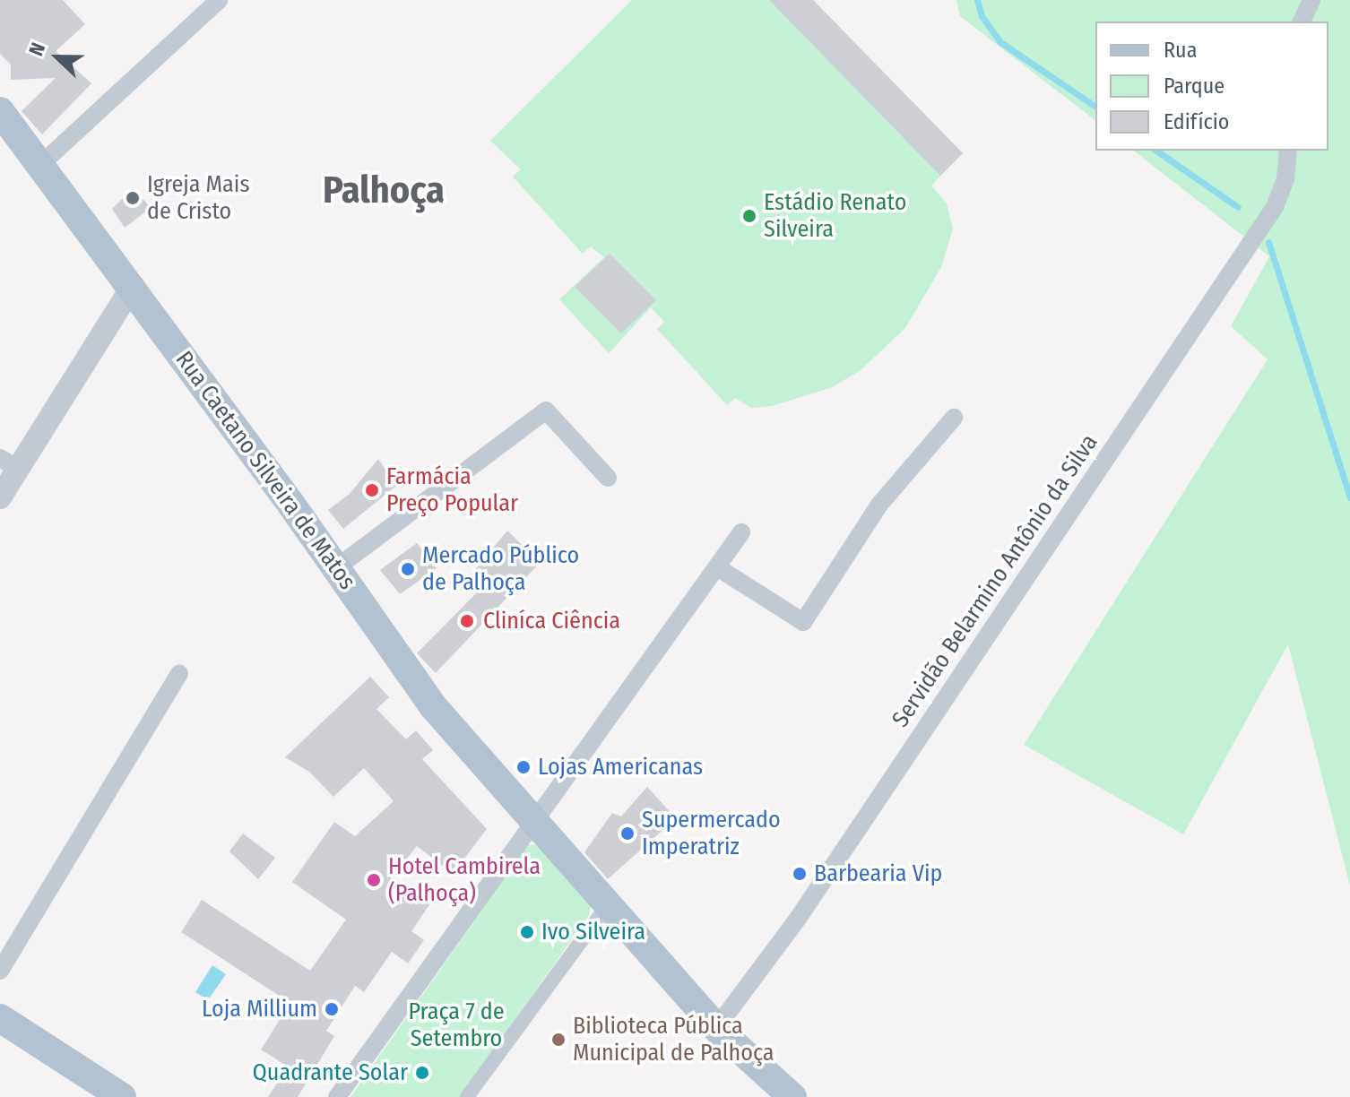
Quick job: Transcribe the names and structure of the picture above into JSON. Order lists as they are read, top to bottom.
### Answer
{
  "streets": {
    "main road": ["Rua Caetano Silveira de Matos"],
    "street": ["Servidão Belarmino Antônio da Silva"]
  },
  "crossings": [
    ["Rua Caetano Silveira de Matos", "Servidão Belarmino Antônio da Silva"]
  ],
  "districts": ["Palhoça"],
  "parks": ["Praça 7 de Setembro"],
  "places": [
    "Igreja Mais de Cristo",
    "Estádio Renato Silveira",
    "Farmácia Preço Popular",
    "Mercado Público de Palhoça",
    "Cliníca Ciência",
    "Lojas Americanas",
    "Supermercado Imperatriz",
    "Barbearia Vip",
    "Hotel Cambirela (Palhoça)",
    "Ivo Silveira",
    "Loja Millium",
    "Biblioteca Pública Municipal de Palhoça",
    "Quadrante Solar"
  ],
  "legend": ["Rua", "Parque", "Edifício"],
  "north": "left"
}
